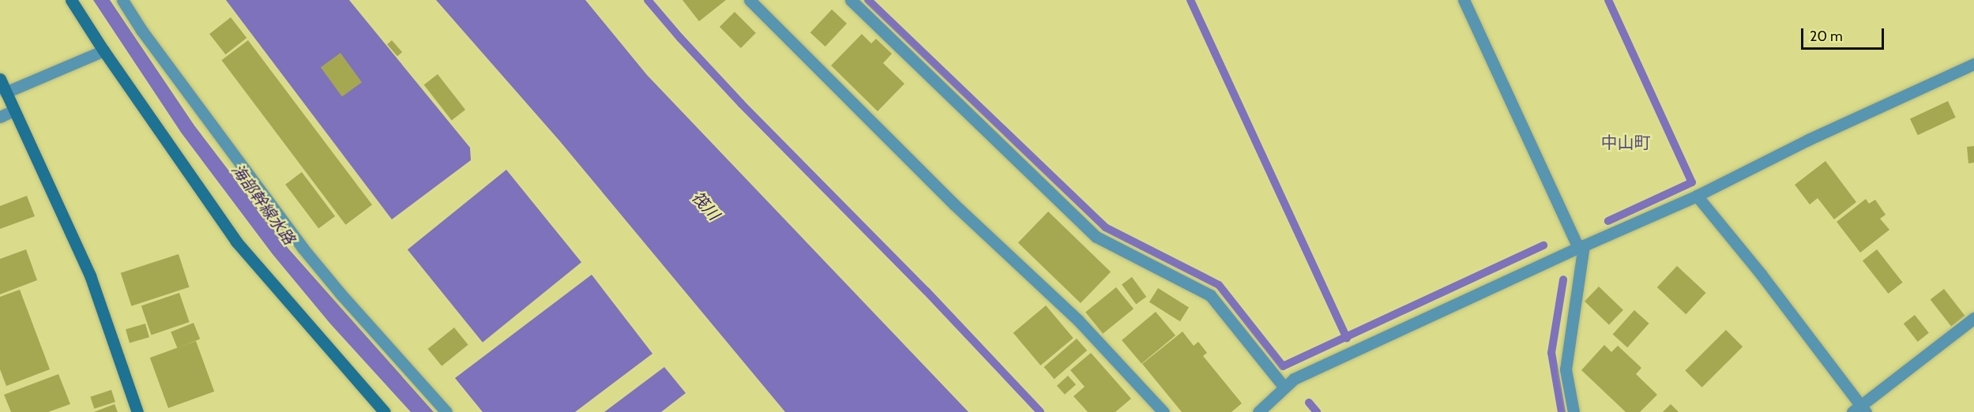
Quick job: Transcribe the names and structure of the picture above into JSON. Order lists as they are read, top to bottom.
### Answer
{
  "districts": ["中山町"],
  "water": ["海部幹線水路", "筏川"],
  "scale_bar": "20 m"
}
